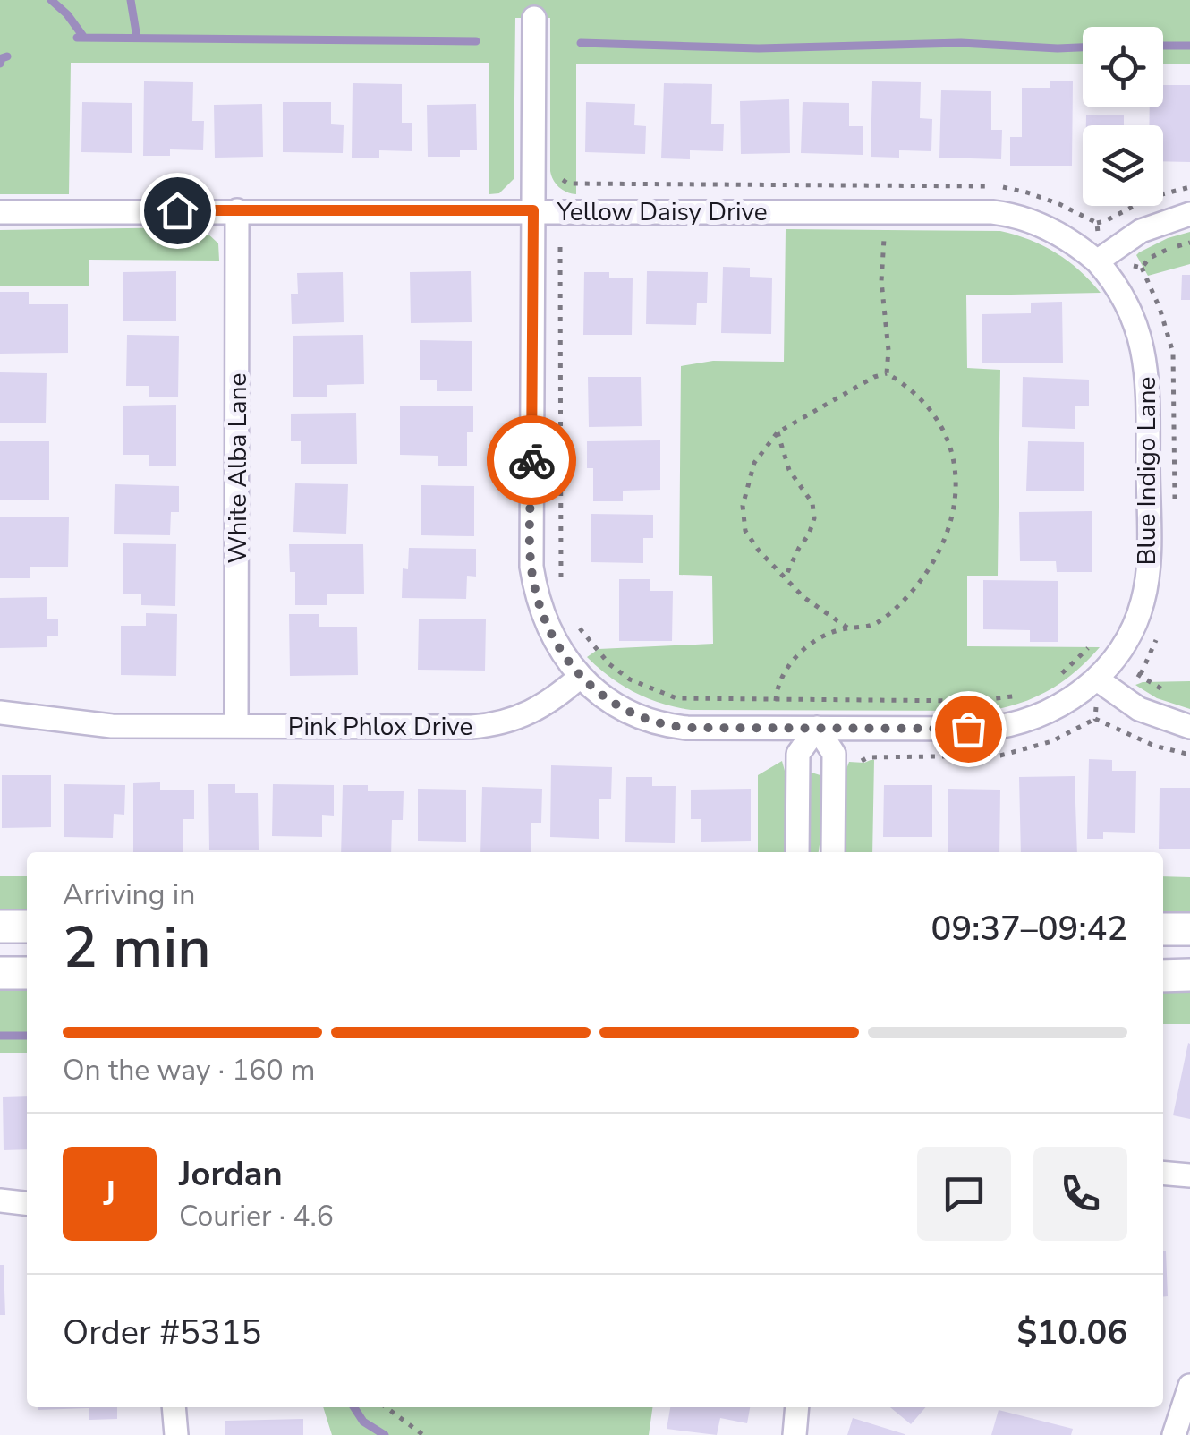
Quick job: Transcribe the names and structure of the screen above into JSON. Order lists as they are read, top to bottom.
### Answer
{
  "streets": {
    "street": [
      "Yellow Daisy Drive",
      "White Alba Lane",
      "Blue Indigo Lane",
      "Pink Phlox Drive"
    ]
  },
  "crossings": [
    ["Yellow Daisy Drive", "White Alba Lane"],
    ["Yellow Daisy Drive", "Blue Indigo Lane"],
    ["White Alba Lane", "Pink Phlox Drive"]
  ],
  "page": {
    "heading": ["2 min", "Arriving in", "09:37–09:42"],
    "panel": [
      "Jordan",
      "Courier · 4.6",
      "Order #5315",
      "$10.06"
    ],
    "bar": "On the way · 160 m",
    "round": "J"
  }
}
